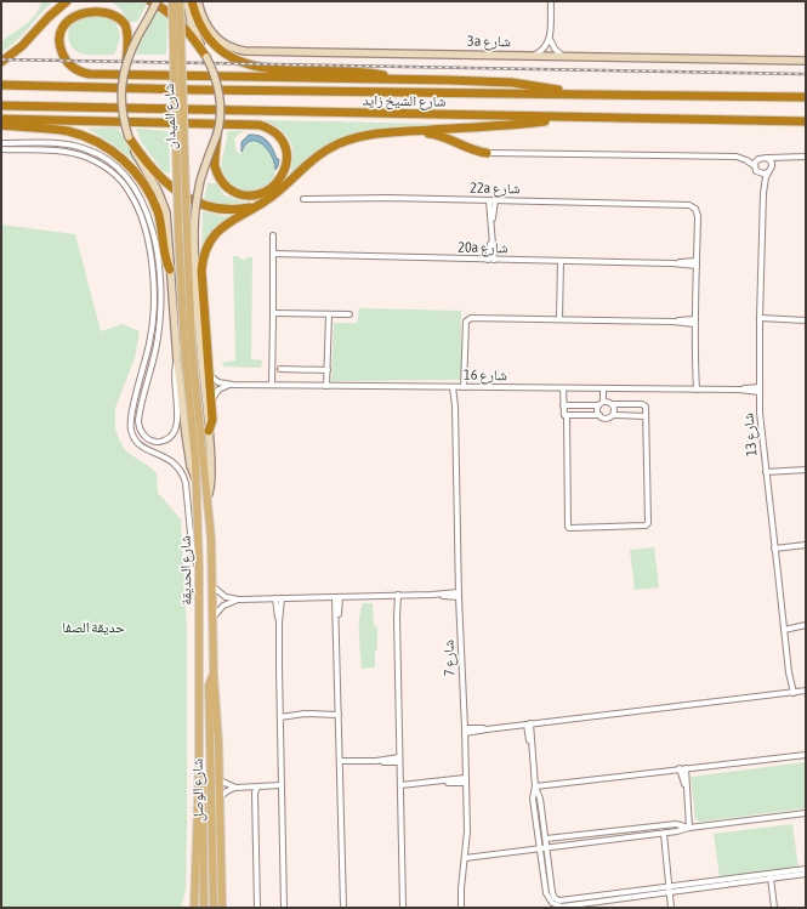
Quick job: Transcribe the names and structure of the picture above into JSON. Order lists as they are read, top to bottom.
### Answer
{
  "streets": {
    "highway": ["شارع الشيخ زايد"],
    "main road": [
      "3a شارع",
      "شارع الميدان",
      "شارع الحديقة",
      "شارع الوصل"
    ],
    "street": [
      "22a شارع",
      "20a شارع",
      "شارع 16",
      "شارع 13",
      "شارع 7"
    ]
  },
  "crossings": [
    ["شارع الميدان", "شارع الحديقة"],
    ["22a شارع", "20a شارع"],
    ["شارع 16", "شارع 13"],
    ["شارع 16", "شارع 7"],
    ["شارع الحديقة", "شارع الوصل"]
  ],
  "parks": ["حديقة الصفا"]
}
